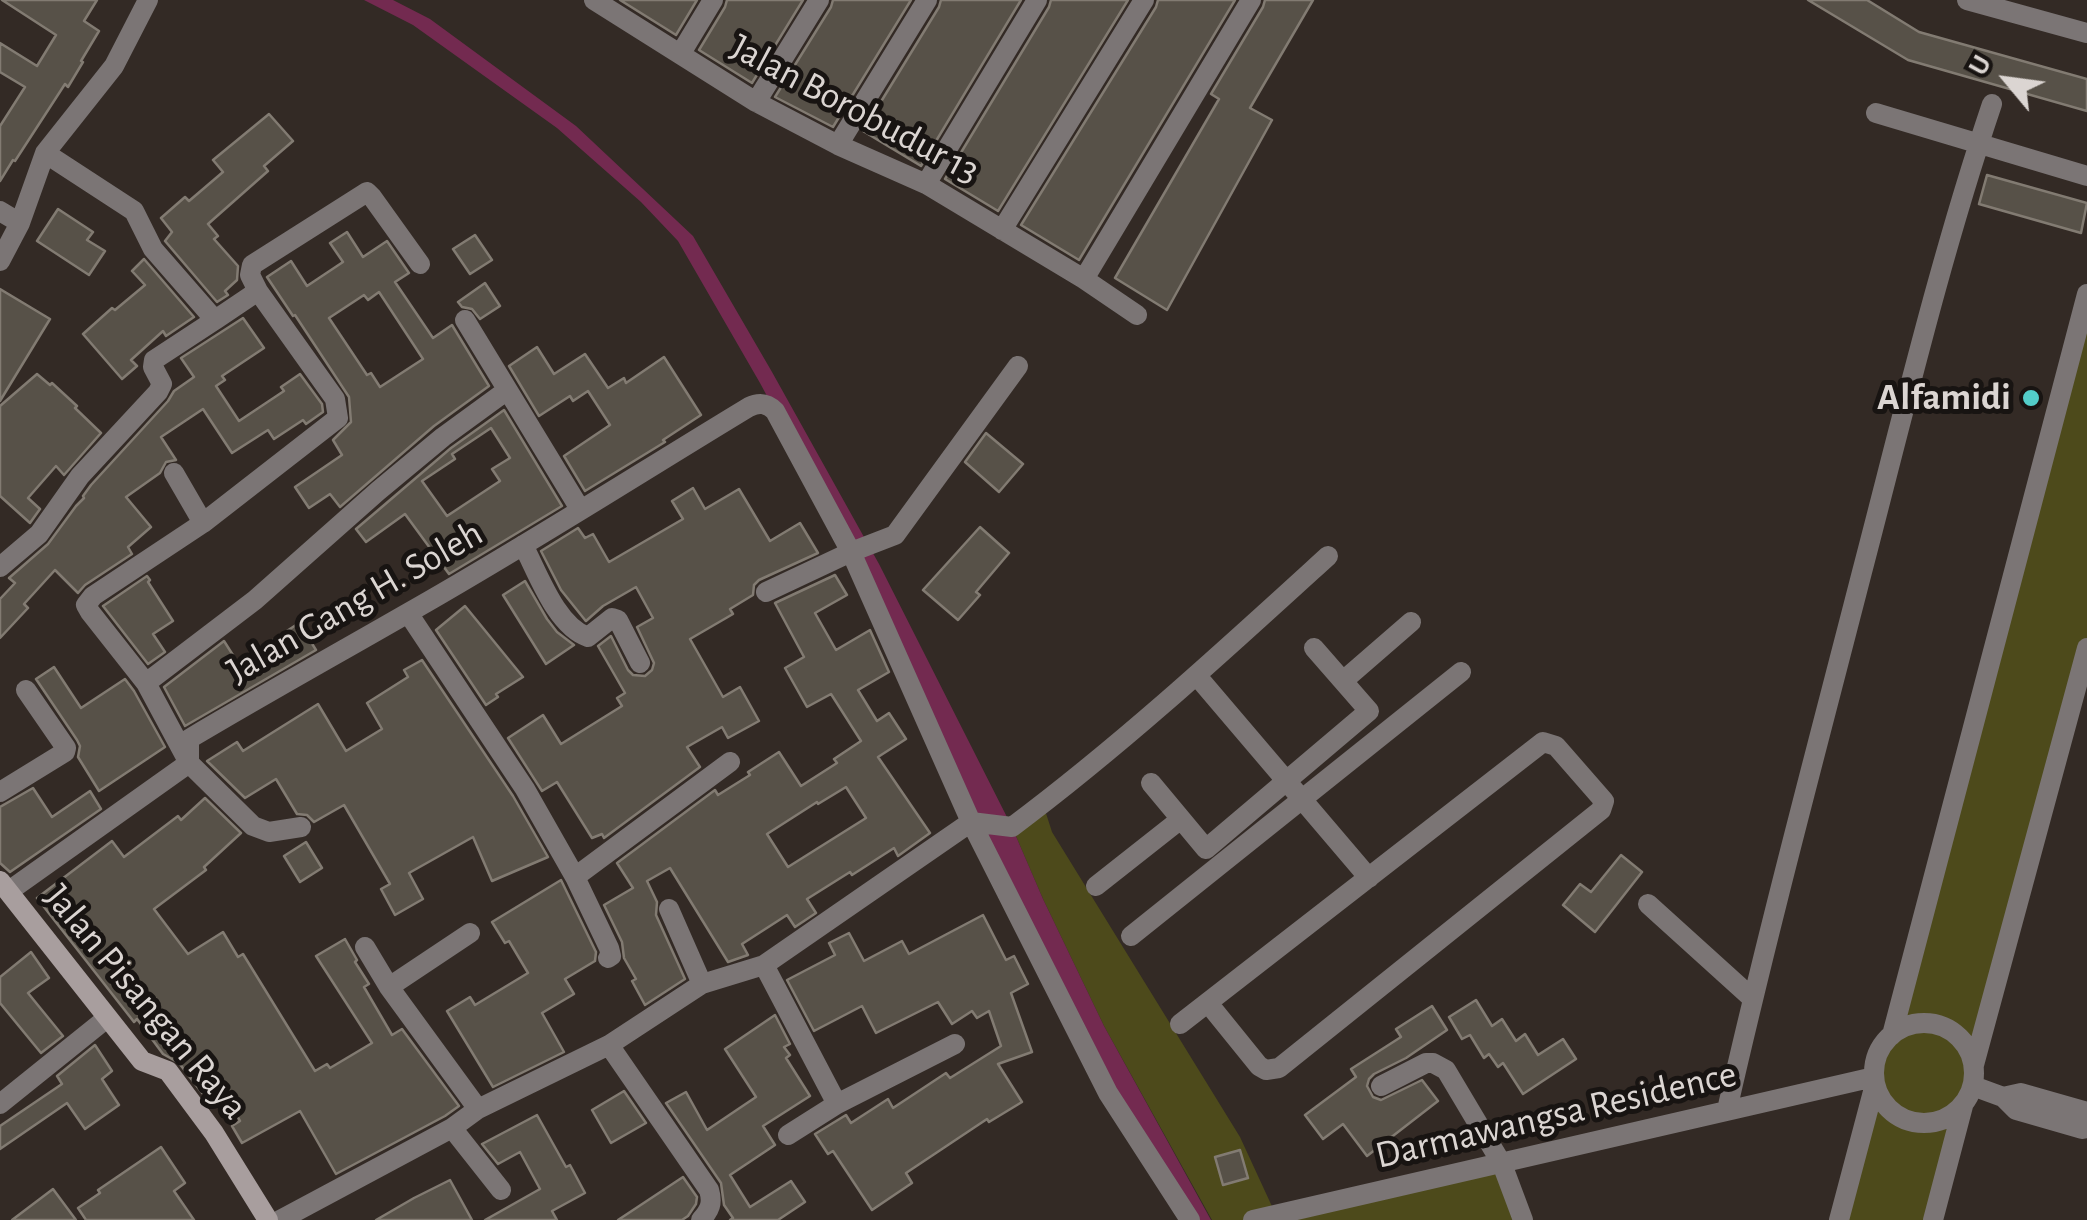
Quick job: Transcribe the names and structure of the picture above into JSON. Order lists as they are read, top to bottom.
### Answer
{
  "streets": {
    "street": [
      "Jalan Borobudur 13",
      "Jalan Gang H. Soleh",
      "Jalan Pisangan Raya",
      "Darmawangsa Residence"
    ]
  },
  "crossings": [
    ["Jalan Gang H. Soleh", "Jalan Pisangan Raya"]
  ],
  "places": ["Alfamidi"],
  "north": "top left"
}
